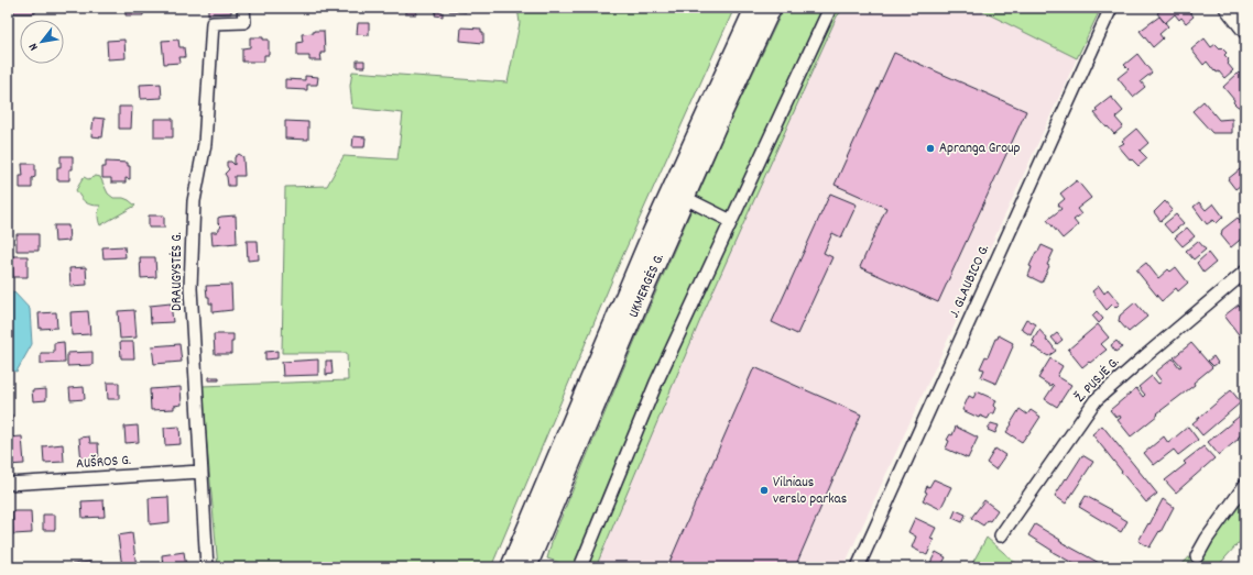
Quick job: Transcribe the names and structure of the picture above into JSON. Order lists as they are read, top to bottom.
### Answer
{
  "streets": {
    "highway": ["UKMERGĖS G."],
    "street": [
      "DRAUGYSTĖS G.",
      "J. GLAUBICO G.",
      "Ž. PUSJĖ G.",
      "AUŠROS G."
    ]
  },
  "crossings": [
    ["DRAUGYSTĖS G.", "AUŠROS G."]
  ],
  "places": ["Apranga Group", "Vilniaus verslo parkas"],
  "north": "bottom left"
}
